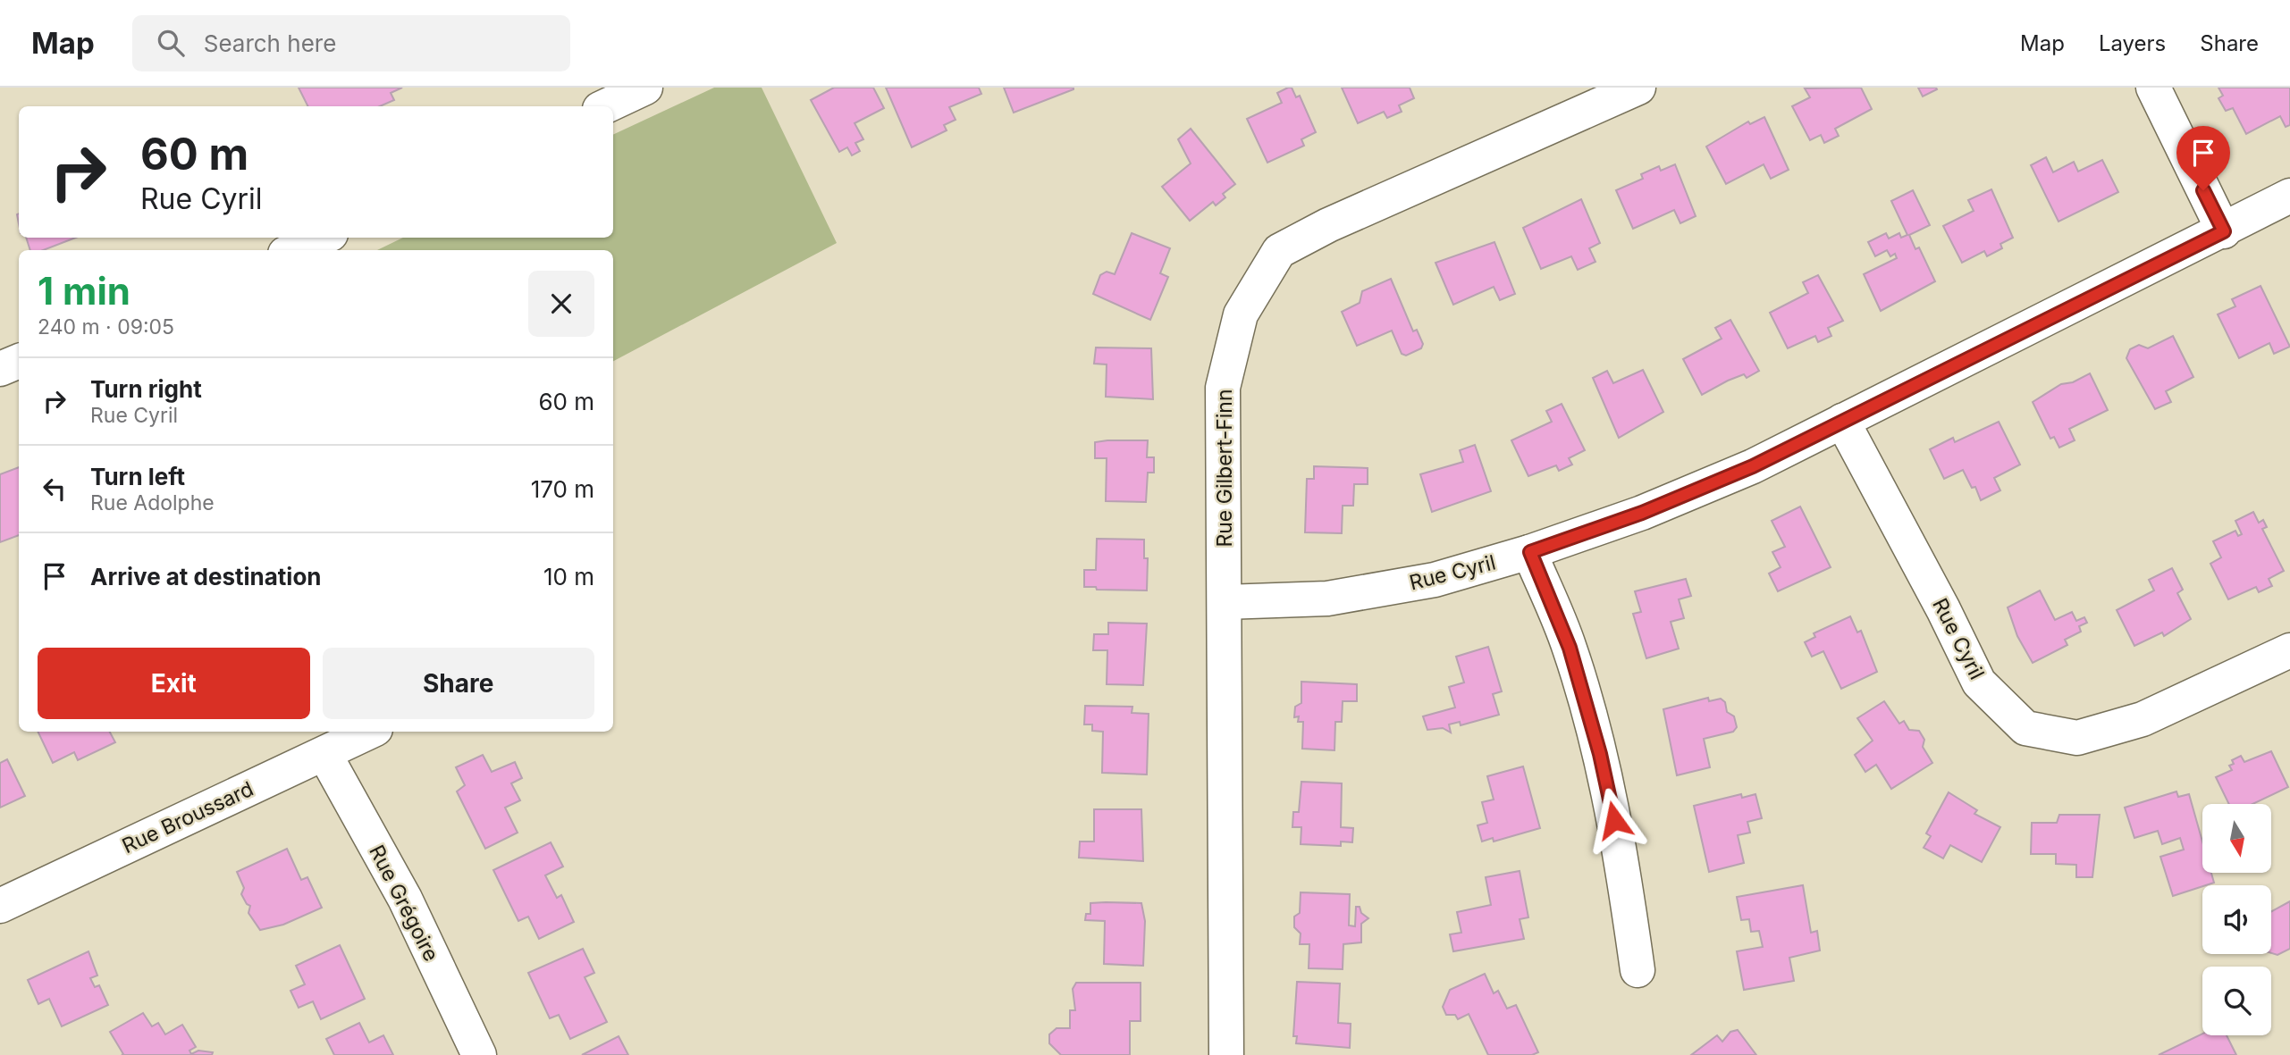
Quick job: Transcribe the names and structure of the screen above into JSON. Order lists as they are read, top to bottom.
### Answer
{
  "streets": {
    "street": [
      "Rue Gilbert-Finn",
      "Rue Cyril",
      "Rue Broussard",
      "Rue Grégoire"
    ]
  },
  "crossings": [
    ["Rue Gilbert-Finn", "Rue Cyril"],
    ["Rue Broussard", "Rue Grégoire"]
  ],
  "north": "bottom",
  "page": {
    "header": "Map",
    "search": "Search here",
    "nav": ["Map", "Layers", "Share"],
    "turn": ["60 m", "Rue Cyril"],
    "heading": ["1 min", "240 m · 09:05"],
    "list": [
      {
        "name": "Turn right",
        "note": "Rue Cyril",
        "value": "60 m"
      },
      {
        "name": "Turn left",
        "note": "Rue Adolphe",
        "value": "170 m"
      },
      {
        "name": "Arrive at destination",
        "value": "10 m"
      }
    ],
    "buttons": ["Exit", "Share"]
  }
}
